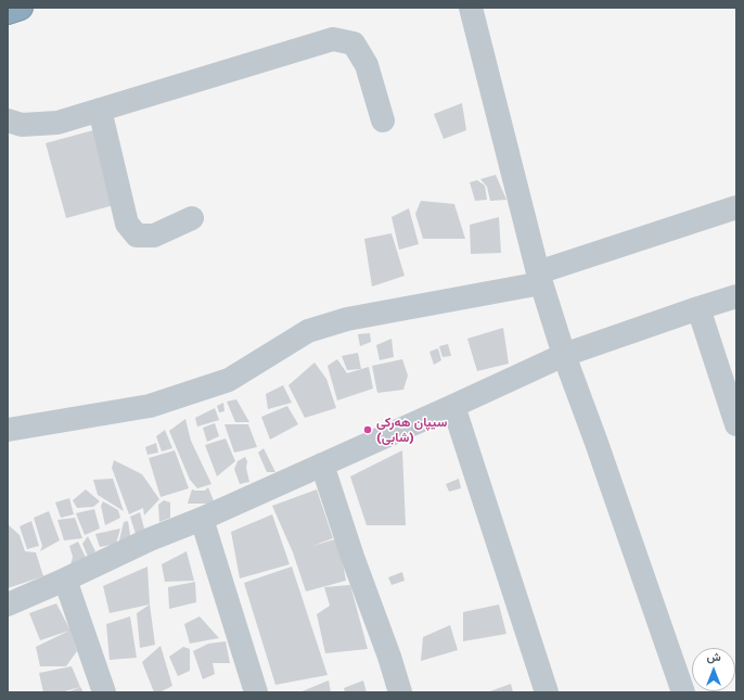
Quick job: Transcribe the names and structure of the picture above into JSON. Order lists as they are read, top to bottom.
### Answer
{
  "places": ["سیپان هەرکی (شابی)"],
  "north": "top"
}
